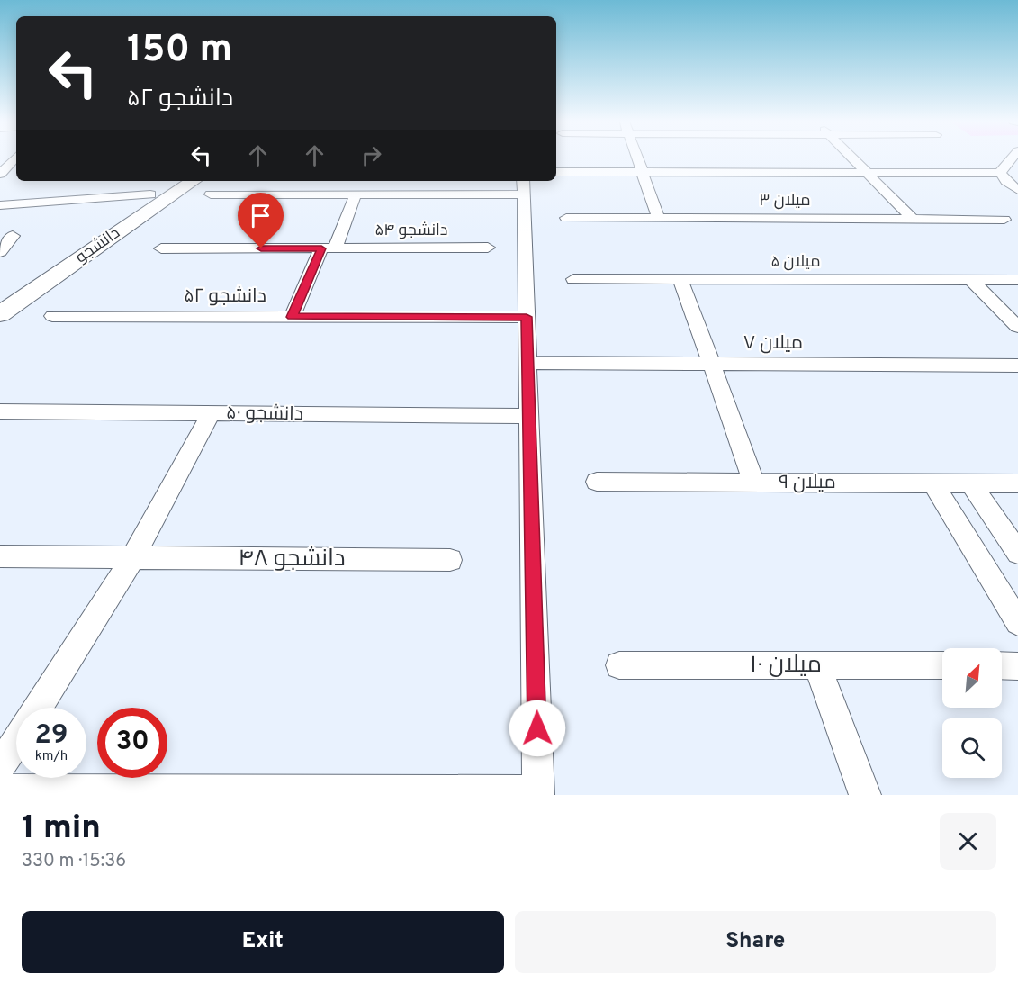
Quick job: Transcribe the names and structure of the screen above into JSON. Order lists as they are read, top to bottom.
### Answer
{
  "streets": {
    "main road": ["دانشجو"],
    "street": [
      "میلان ۳",
      "دانشجو ۵۴",
      "میلان ۵",
      "دانشجو ۵۲",
      "میلان ۷",
      "دانشجو ۵۰",
      "میلان ۹",
      "دانشجو ۴۸",
      "میلان ۱۰"
    ]
  },
  "north": "top right",
  "page": {
    "turn": ["150 m", "دانشجو ۵۲"],
    "speed": "29 km/h",
    "limit": "30",
    "heading": ["1 min", "330 m · 15:36"],
    "buttons": ["Exit", "Share"]
  }
}
